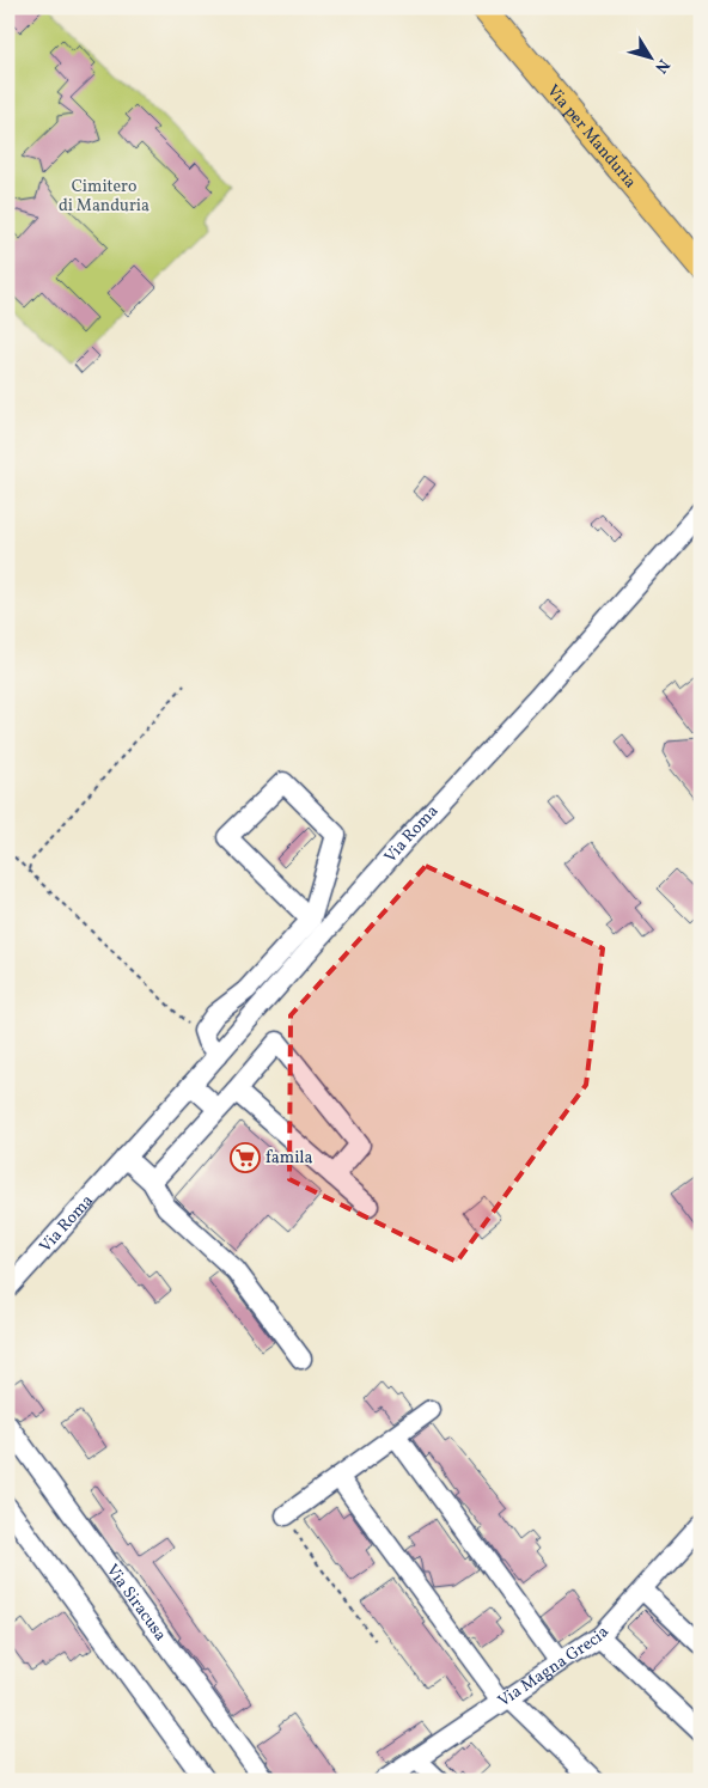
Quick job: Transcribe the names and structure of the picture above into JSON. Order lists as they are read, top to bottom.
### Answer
{
  "streets": {
    "main road": ["Via per Manduria"],
    "street": ["Via Roma", "Via Siracusa", "Via Magna Grecia"]
  },
  "parks": ["Cimitero di Manduria"],
  "places": {
    "supermarket": ["famila"]
  },
  "north": "bottom right"
}
